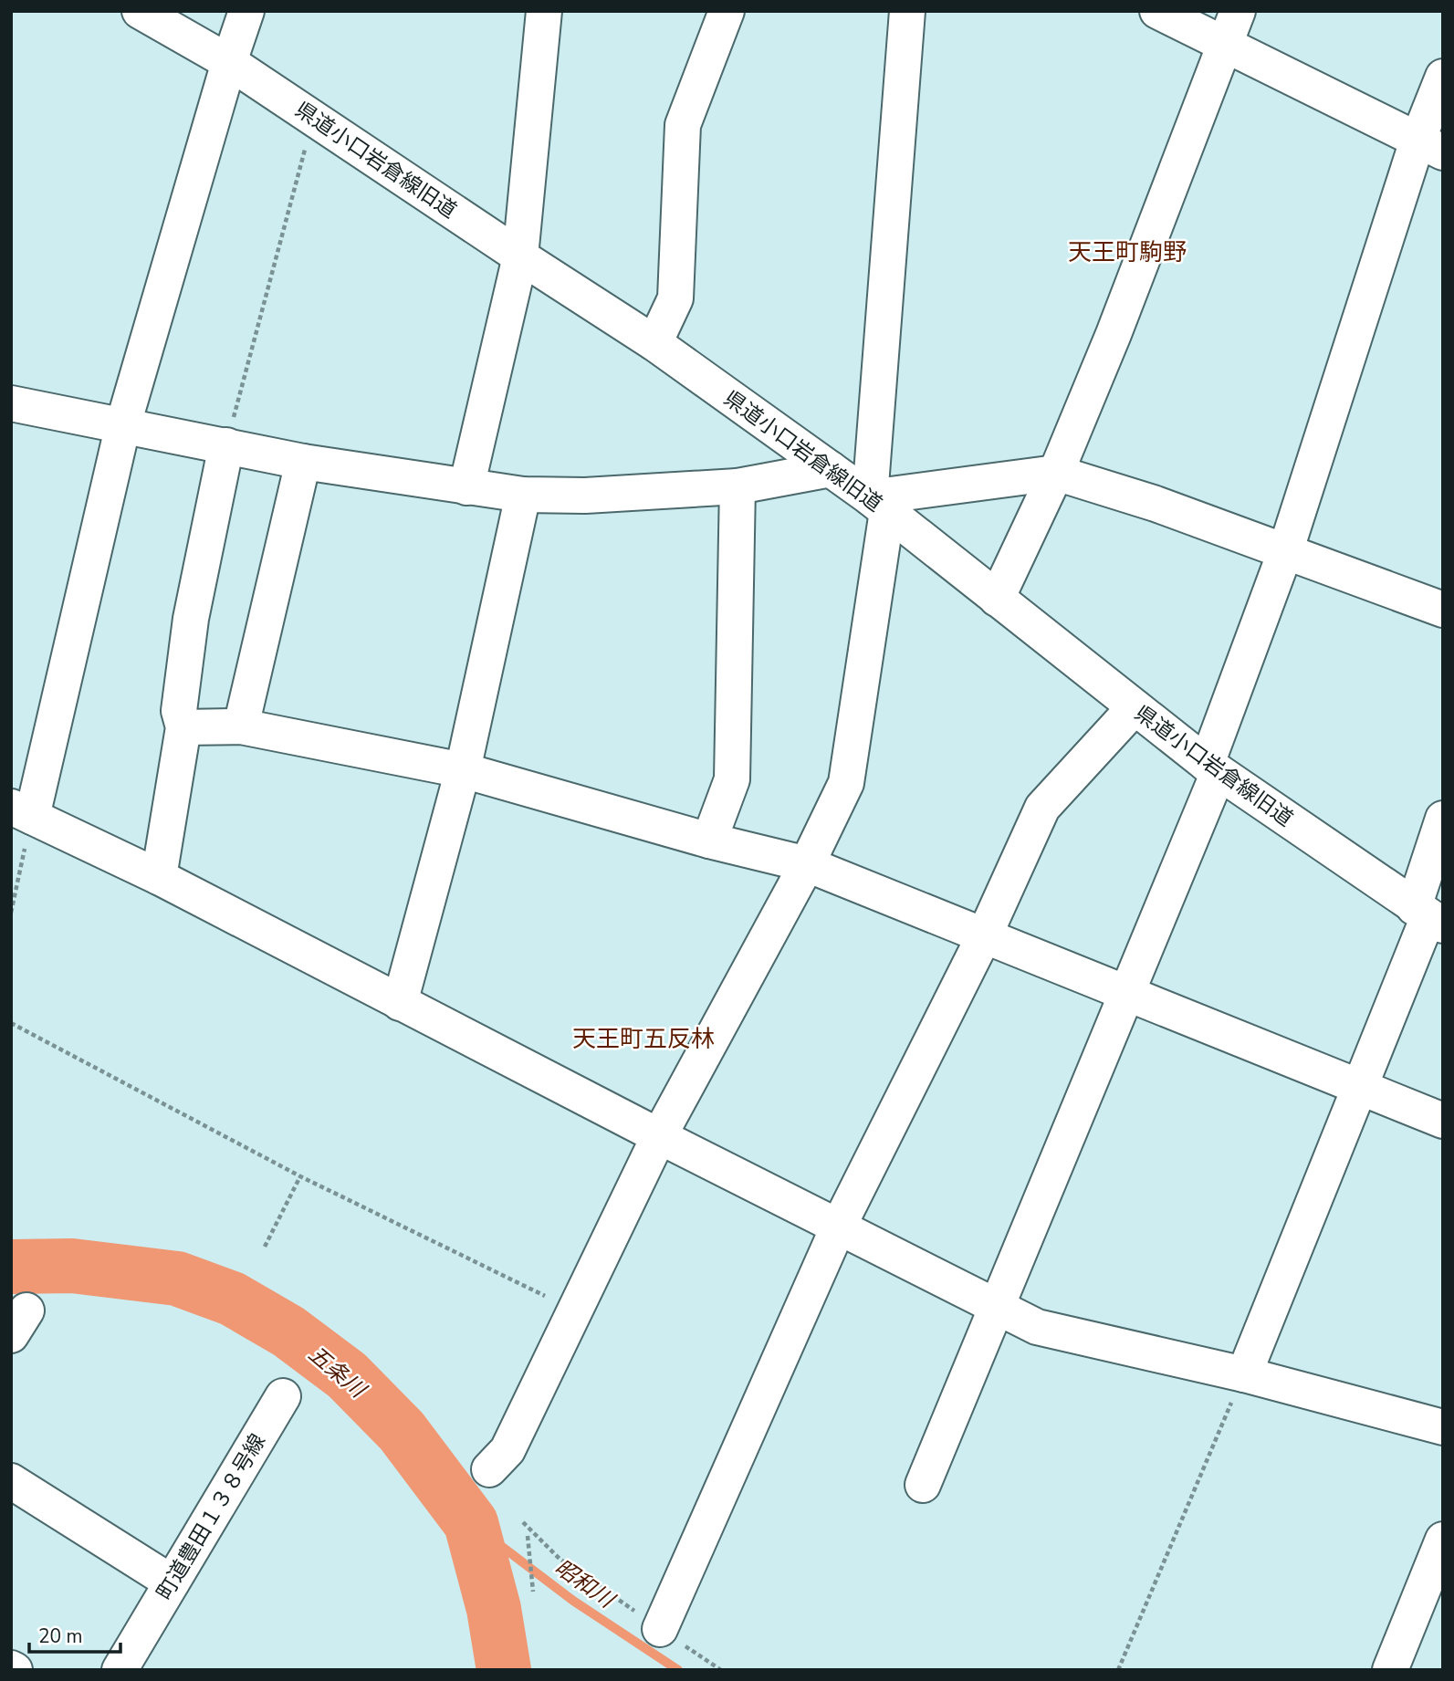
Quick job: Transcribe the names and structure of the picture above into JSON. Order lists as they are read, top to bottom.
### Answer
{
  "streets": {
    "street": ["県道小口岩倉線旧道", "町道豊田１３８号線"]
  },
  "districts": ["天王町駒野", "天王町五反林"],
  "water": ["五条川", "昭和川"],
  "scale_bar": "20 m"
}
